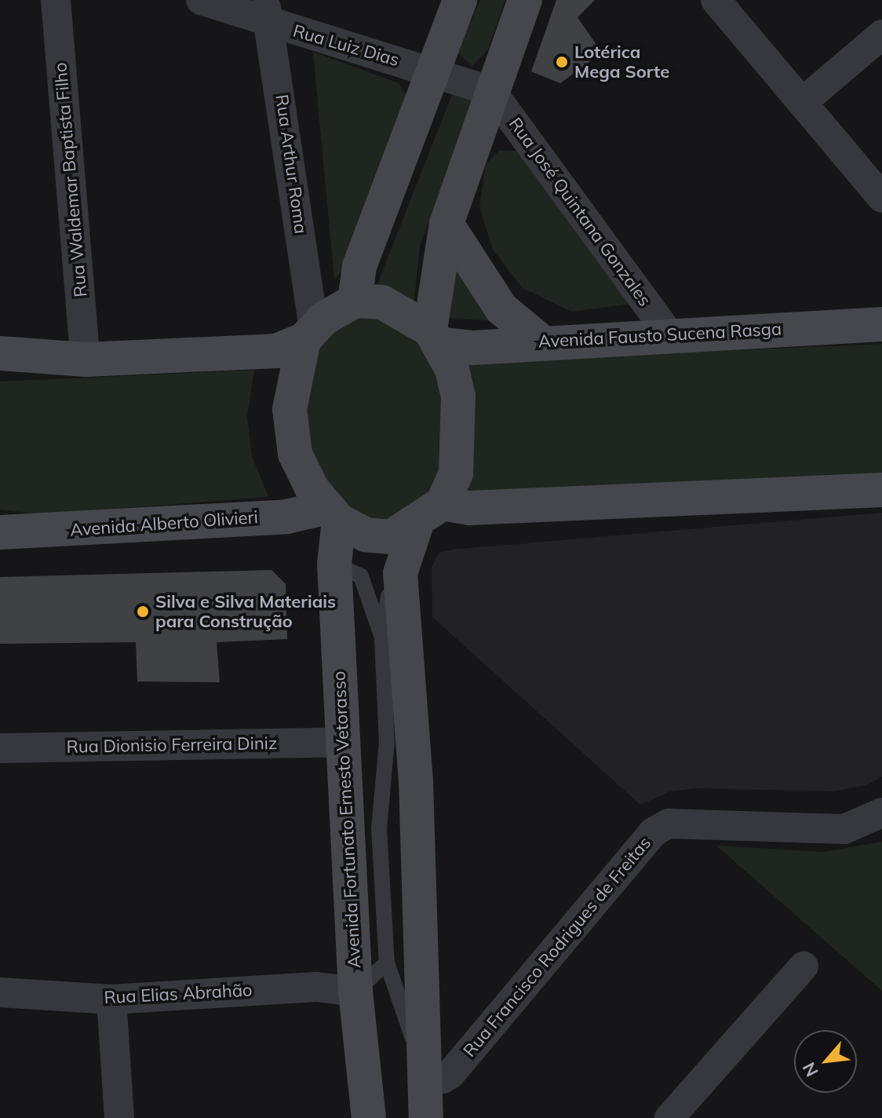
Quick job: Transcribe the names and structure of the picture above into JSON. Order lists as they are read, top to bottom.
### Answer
{
  "streets": {
    "main road": ["Avenida Fausto Sucena Rasga", "Avenida Alberto Olivieri", "Avenida Fortunato Ernesto Vetorasso"],
    "street": [
      "Rua Luiz Dias",
      "Rua Arthur Roma",
      "Rua Waldemar Baptista Filho",
      "Rua José Quintana Gonzales",
      "Rua Dionisio Ferreira Diniz",
      "Rua Francisco Rodrigues de Freitas",
      "Rua Elias Abrahão"
    ]
  },
  "crossings": [
    ["Rua Luiz Dias", "Rua Arthur Roma"],
    ["Rua Luiz Dias", "Rua José Quintana Gonzales"],
    ["Rua Arthur Roma", "Avenida Fausto Sucena Rasga"],
    ["Rua Arthur Roma", "Avenida Alberto Olivieri"],
    ["Rua Arthur Roma", "Avenida Fortunato Ernesto Vetorasso"],
    ["Rua José Quintana Gonzales", "Avenida Fausto Sucena Rasga"],
    ["Avenida Fausto Sucena Rasga", "Avenida Alberto Olivieri"],
    ["Avenida Fausto Sucena Rasga", "Avenida Fortunato Ernesto Vetorasso"],
    ["Avenida Alberto Olivieri", "Avenida Fortunato Ernesto Vetorasso"],
    ["Rua Dionisio Ferreira Diniz", "Avenida Fortunato Ernesto Vetorasso"],
    ["Avenida Fortunato Ernesto Vetorasso", "Rua Elias Abrahão"]
  ],
  "places": ["Lotérica Mega Sorte", "Silva e Silva Materiais para Construção"],
  "north": "bottom left"
}
